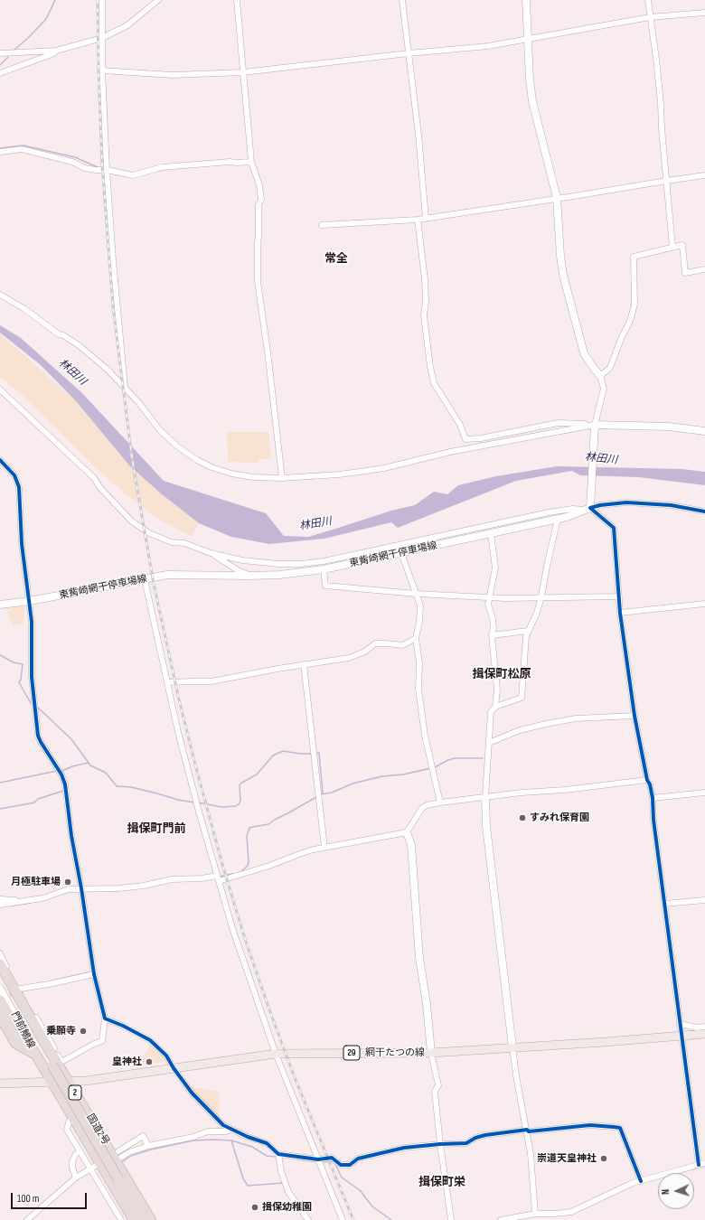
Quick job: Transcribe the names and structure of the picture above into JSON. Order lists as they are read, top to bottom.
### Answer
{
  "streets": {
    "highway": ["2", "国道2号"],
    "main road": [
      "東觜崎網干停車場線",
      "門前鵤線",
      "29",
      "網干たつの線"
    ]
  },
  "crossings": [
    ["門前鵤線", "2"],
    ["門前鵤線", "国道2号"],
    ["網干たつの線", "国道2号"],
    ["2", "国道2号"]
  ],
  "districts": [
    "常全",
    "揖保町松原",
    "揖保町門前",
    "揖保町栄"
  ],
  "water": ["林田川"],
  "places": [
    "すみれ保育園",
    "月極駐車場",
    "乗願寺",
    "皇神社",
    "崇道天皇神社",
    "揖保幼稚園"
  ],
  "scale_bar": "100 m",
  "north": "left"
}
